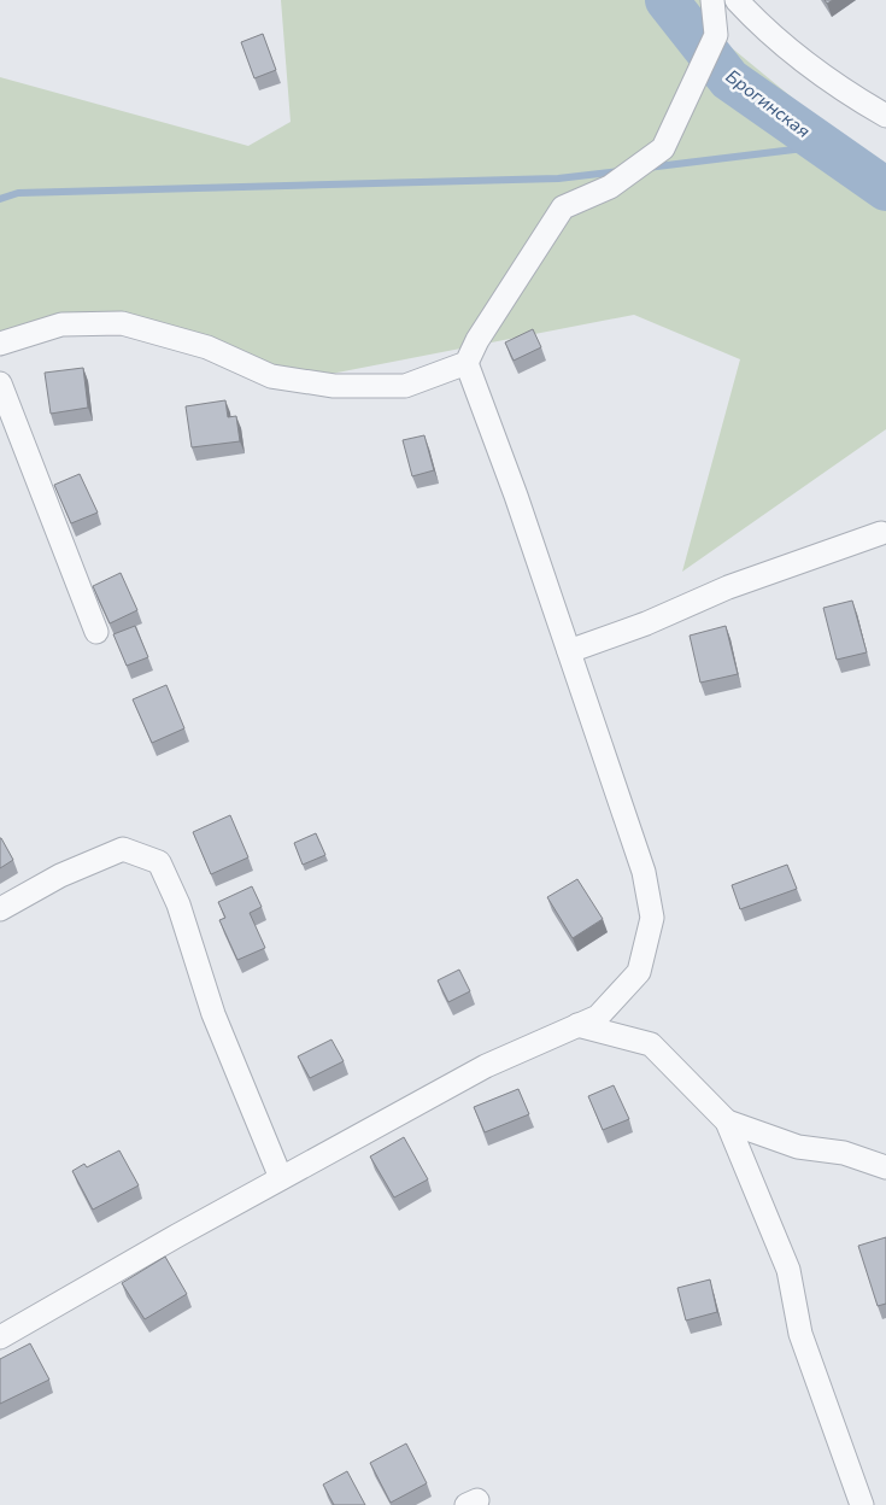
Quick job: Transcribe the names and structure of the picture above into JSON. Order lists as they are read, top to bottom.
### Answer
{
  "water": ["Брогинская"]
}
